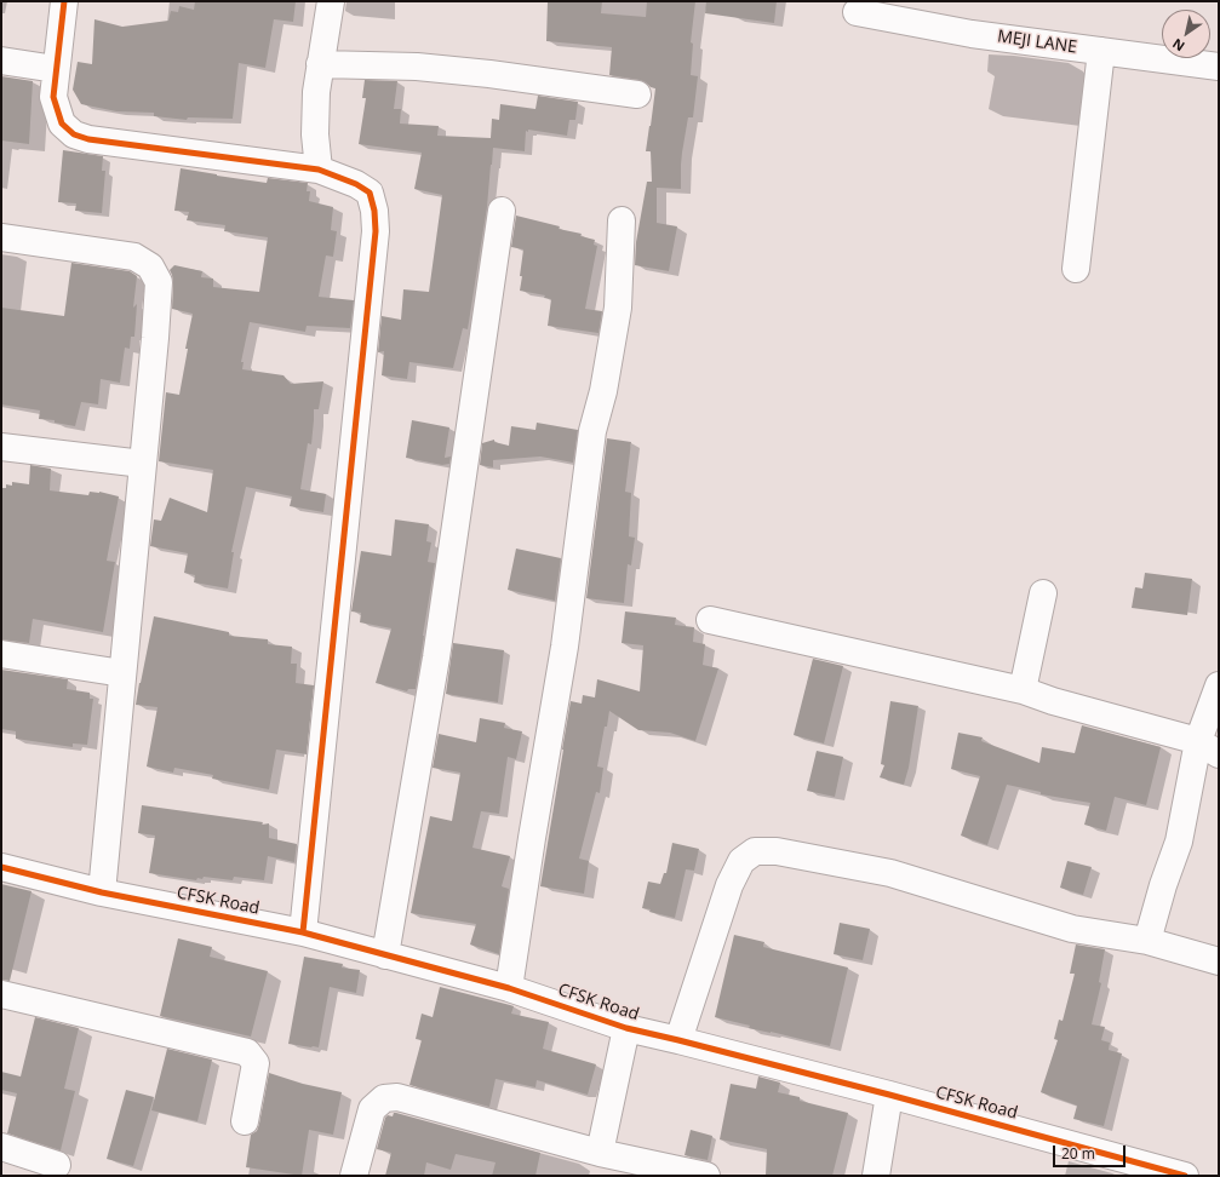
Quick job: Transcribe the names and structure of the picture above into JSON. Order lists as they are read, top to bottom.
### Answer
{
  "streets": {
    "street": ["MEJI LANE", "CFSK Road"]
  },
  "scale_bar": "20 m",
  "north": "bottom left"
}
